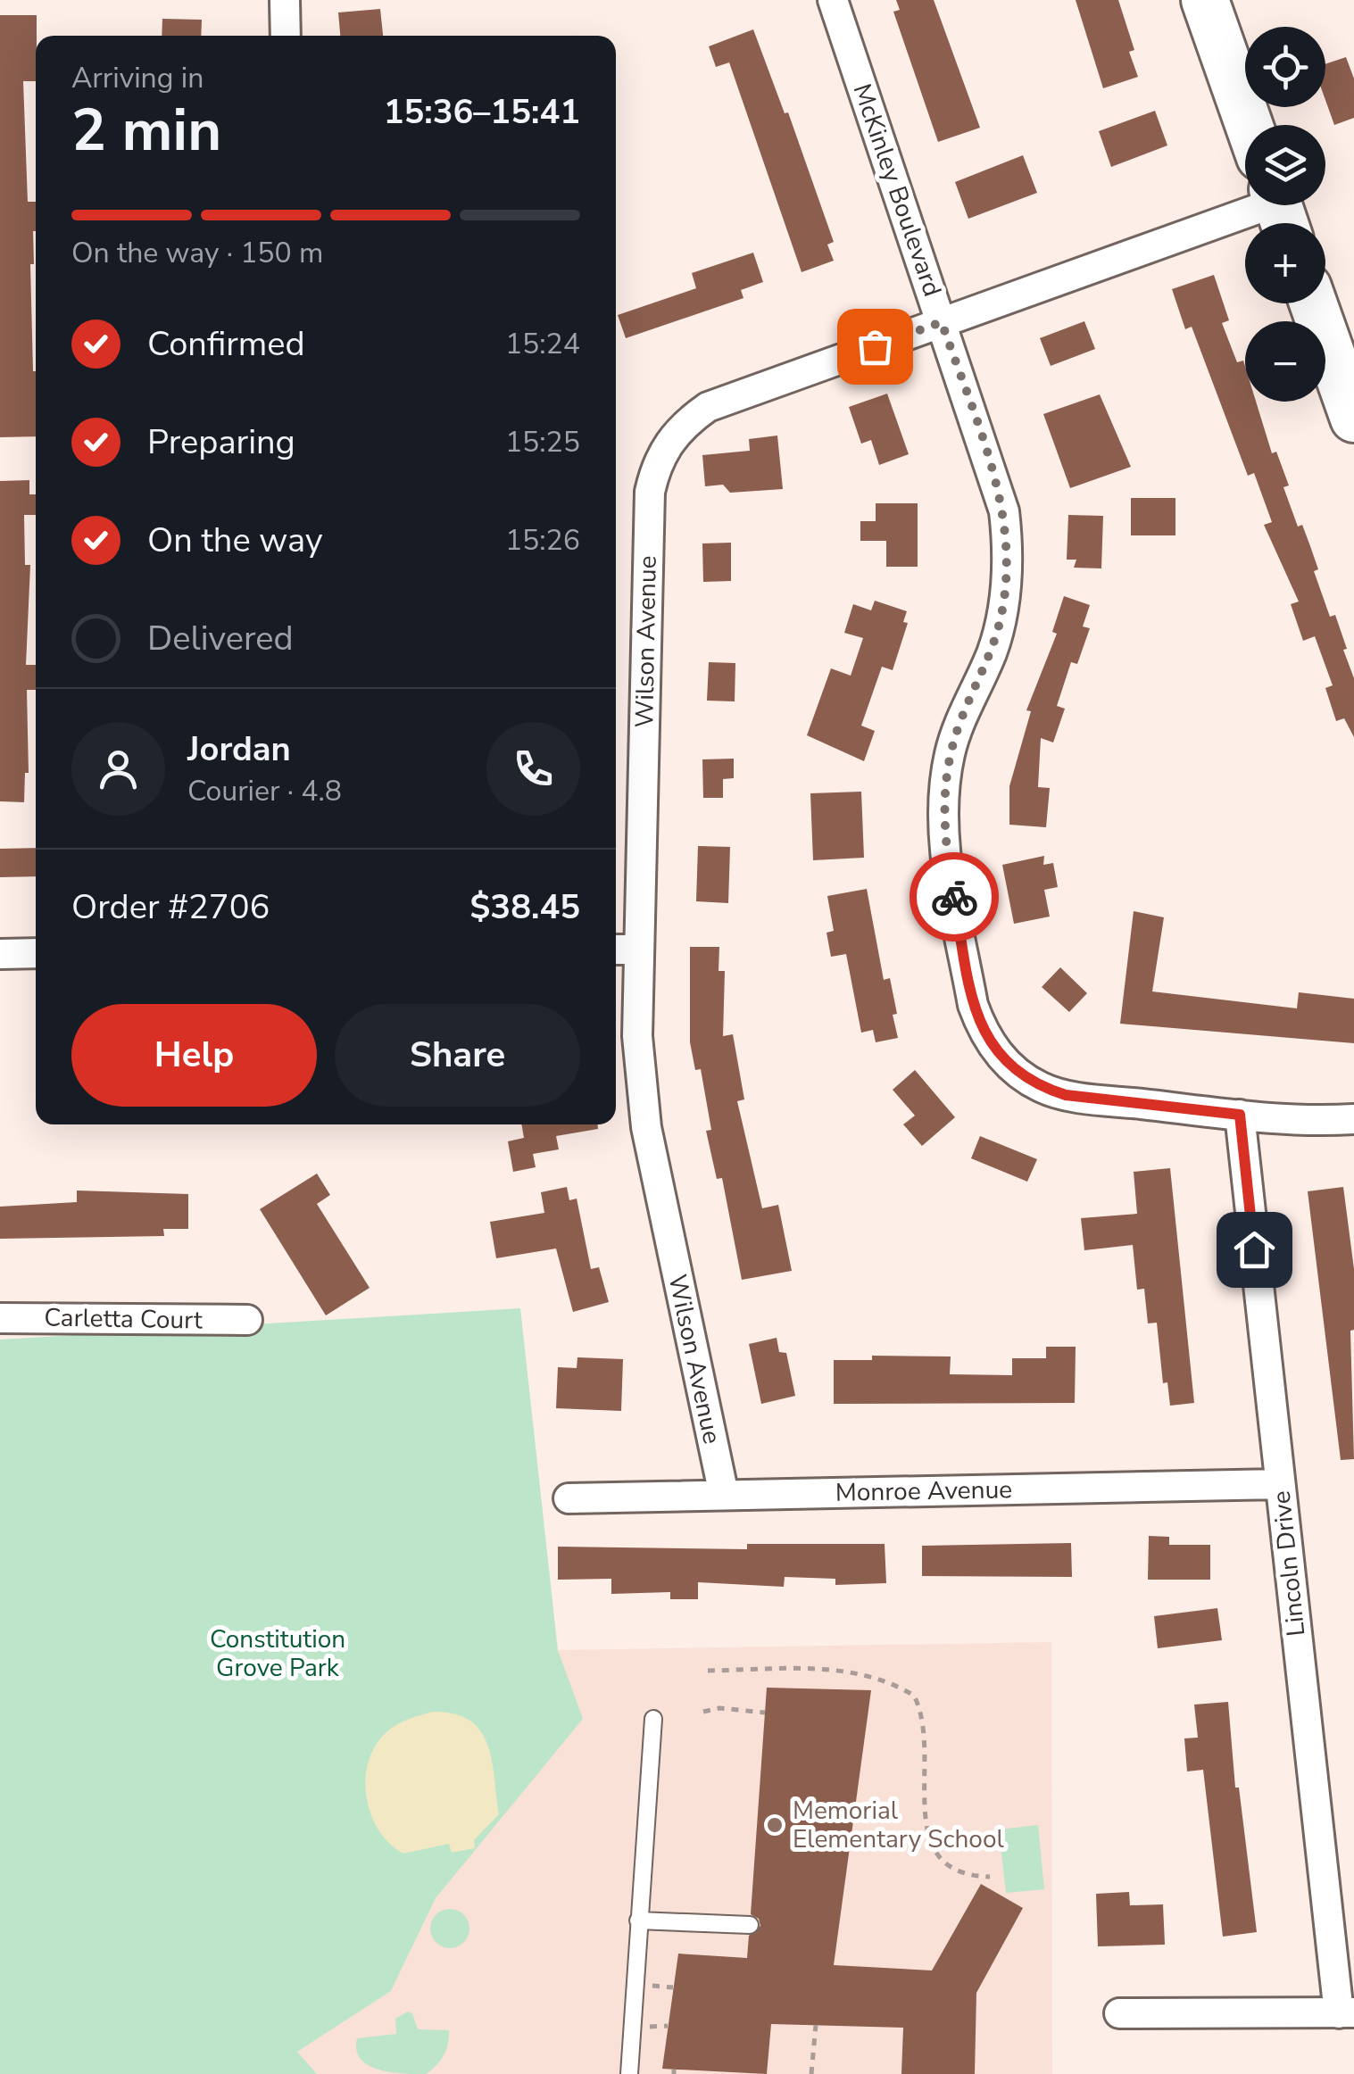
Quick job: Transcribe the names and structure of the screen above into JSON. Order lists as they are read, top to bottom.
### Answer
{
  "streets": {
    "street": [
      "McKinley Boulevard",
      "Wilson Avenue",
      "Carletta Court",
      "Monroe Avenue",
      "Lincoln Drive"
    ]
  },
  "crossings": [
    ["McKinley Boulevard", "Wilson Avenue"],
    ["McKinley Boulevard", "Lincoln Drive"],
    ["Wilson Avenue", "Monroe Avenue"],
    ["Monroe Avenue", "Lincoln Drive"]
  ],
  "parks": ["Constitution Grove Park"],
  "places": ["Memorial Elementary School"],
  "page": {
    "map_buttons": ["+", "−"],
    "heading": ["2 min", "Arriving in", "15:36–15:41"],
    "panel": [
      "Jordan",
      "Courier · 4.8",
      "Order #2706",
      "$38.45"
    ],
    "bar": "On the way · 150 m",
    "list": [
      ["Confirmed", "15:24"],
      ["Preparing", "15:25"],
      ["On the way", "15:26"],
      "Delivered"
    ],
    "buttons": ["Help", "Share"]
  }
}
